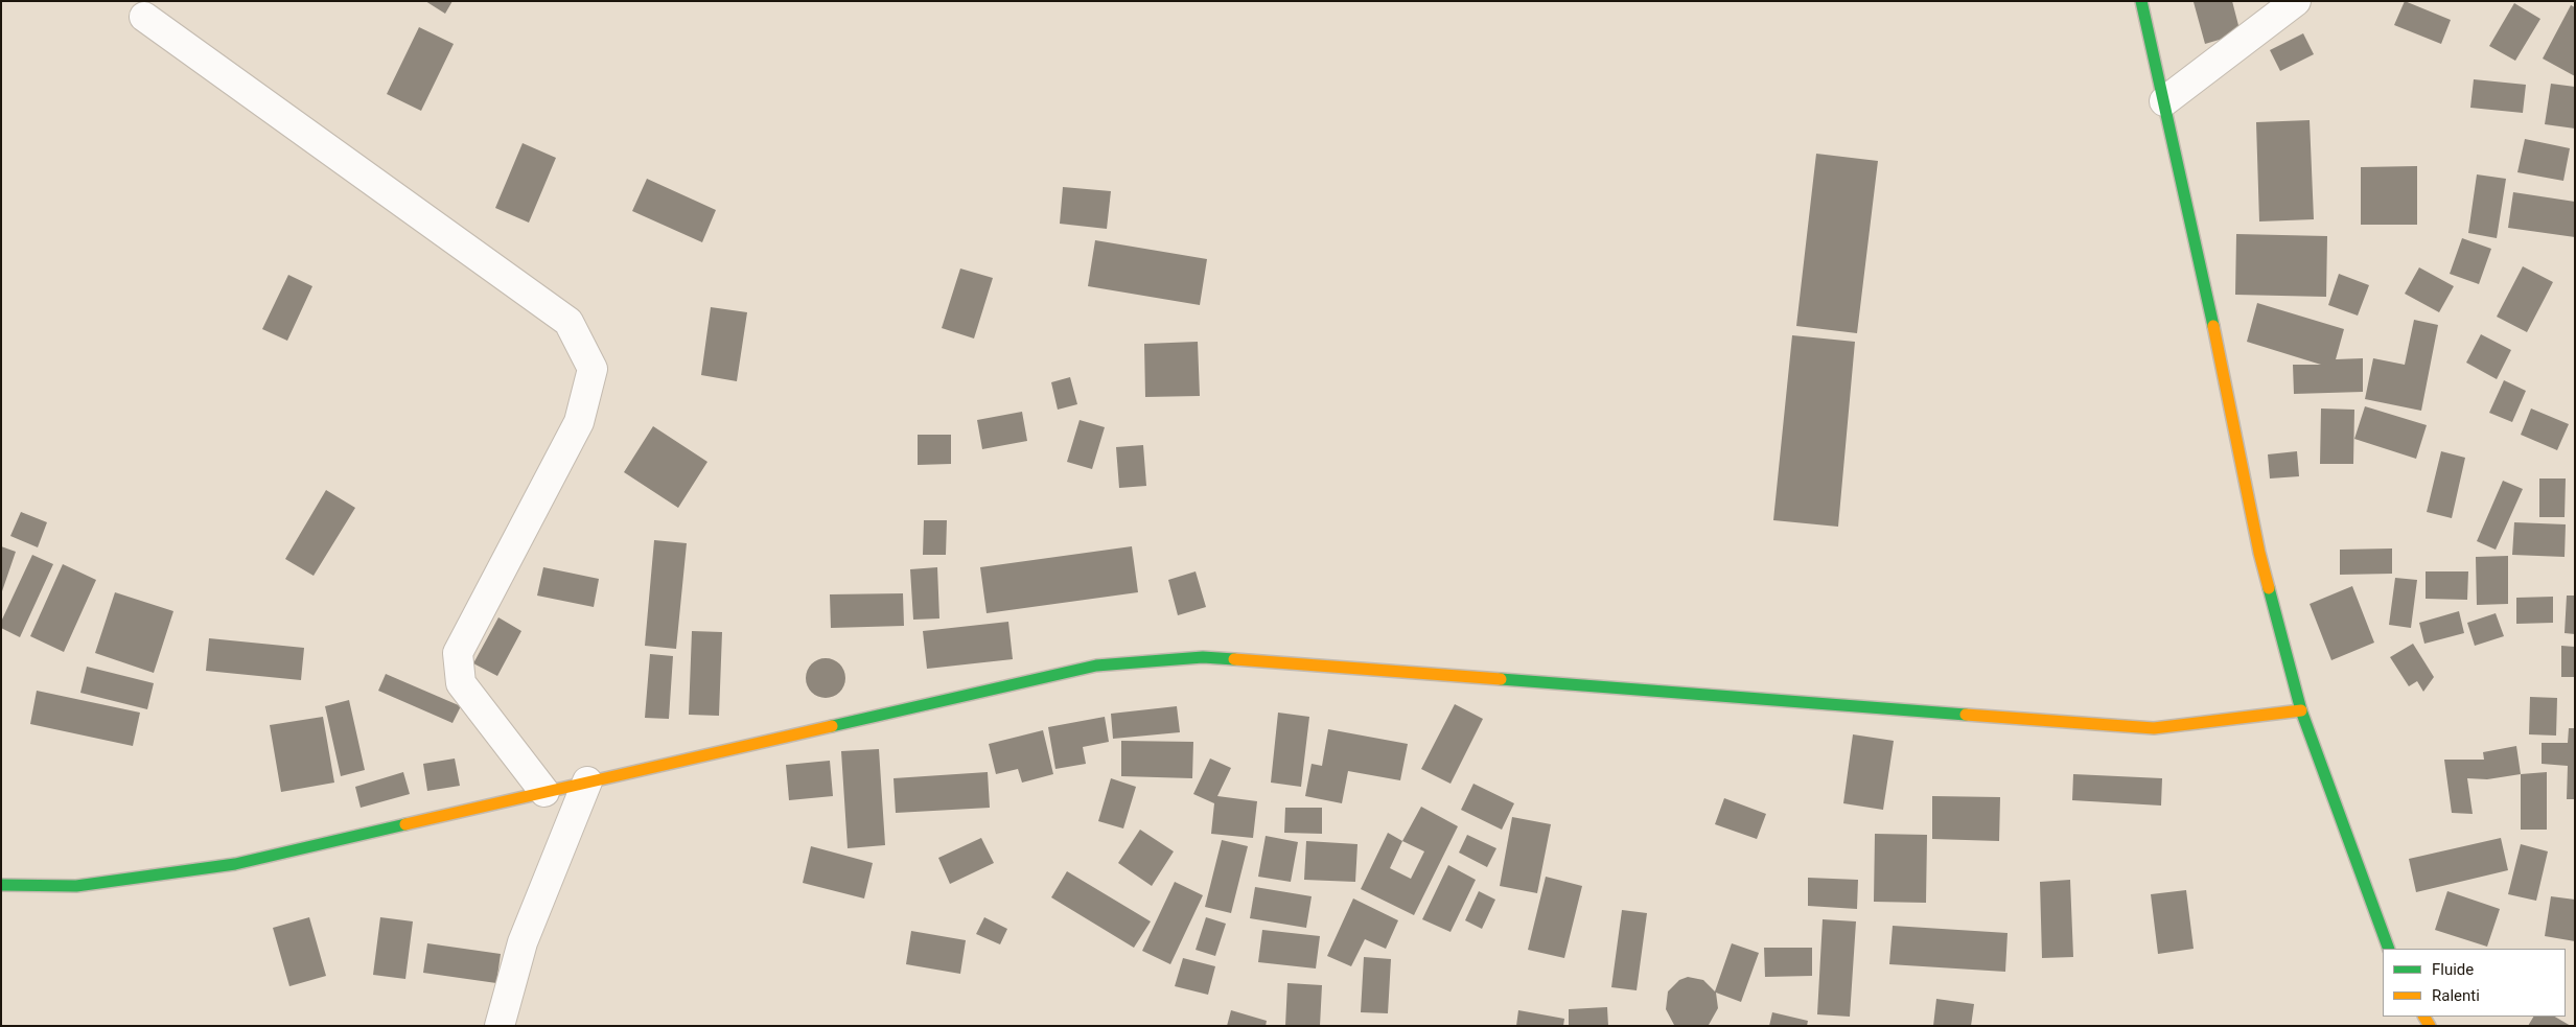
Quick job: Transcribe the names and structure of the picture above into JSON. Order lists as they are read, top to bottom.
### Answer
{
  "legend": ["Fluide", "Ralenti"]
}
